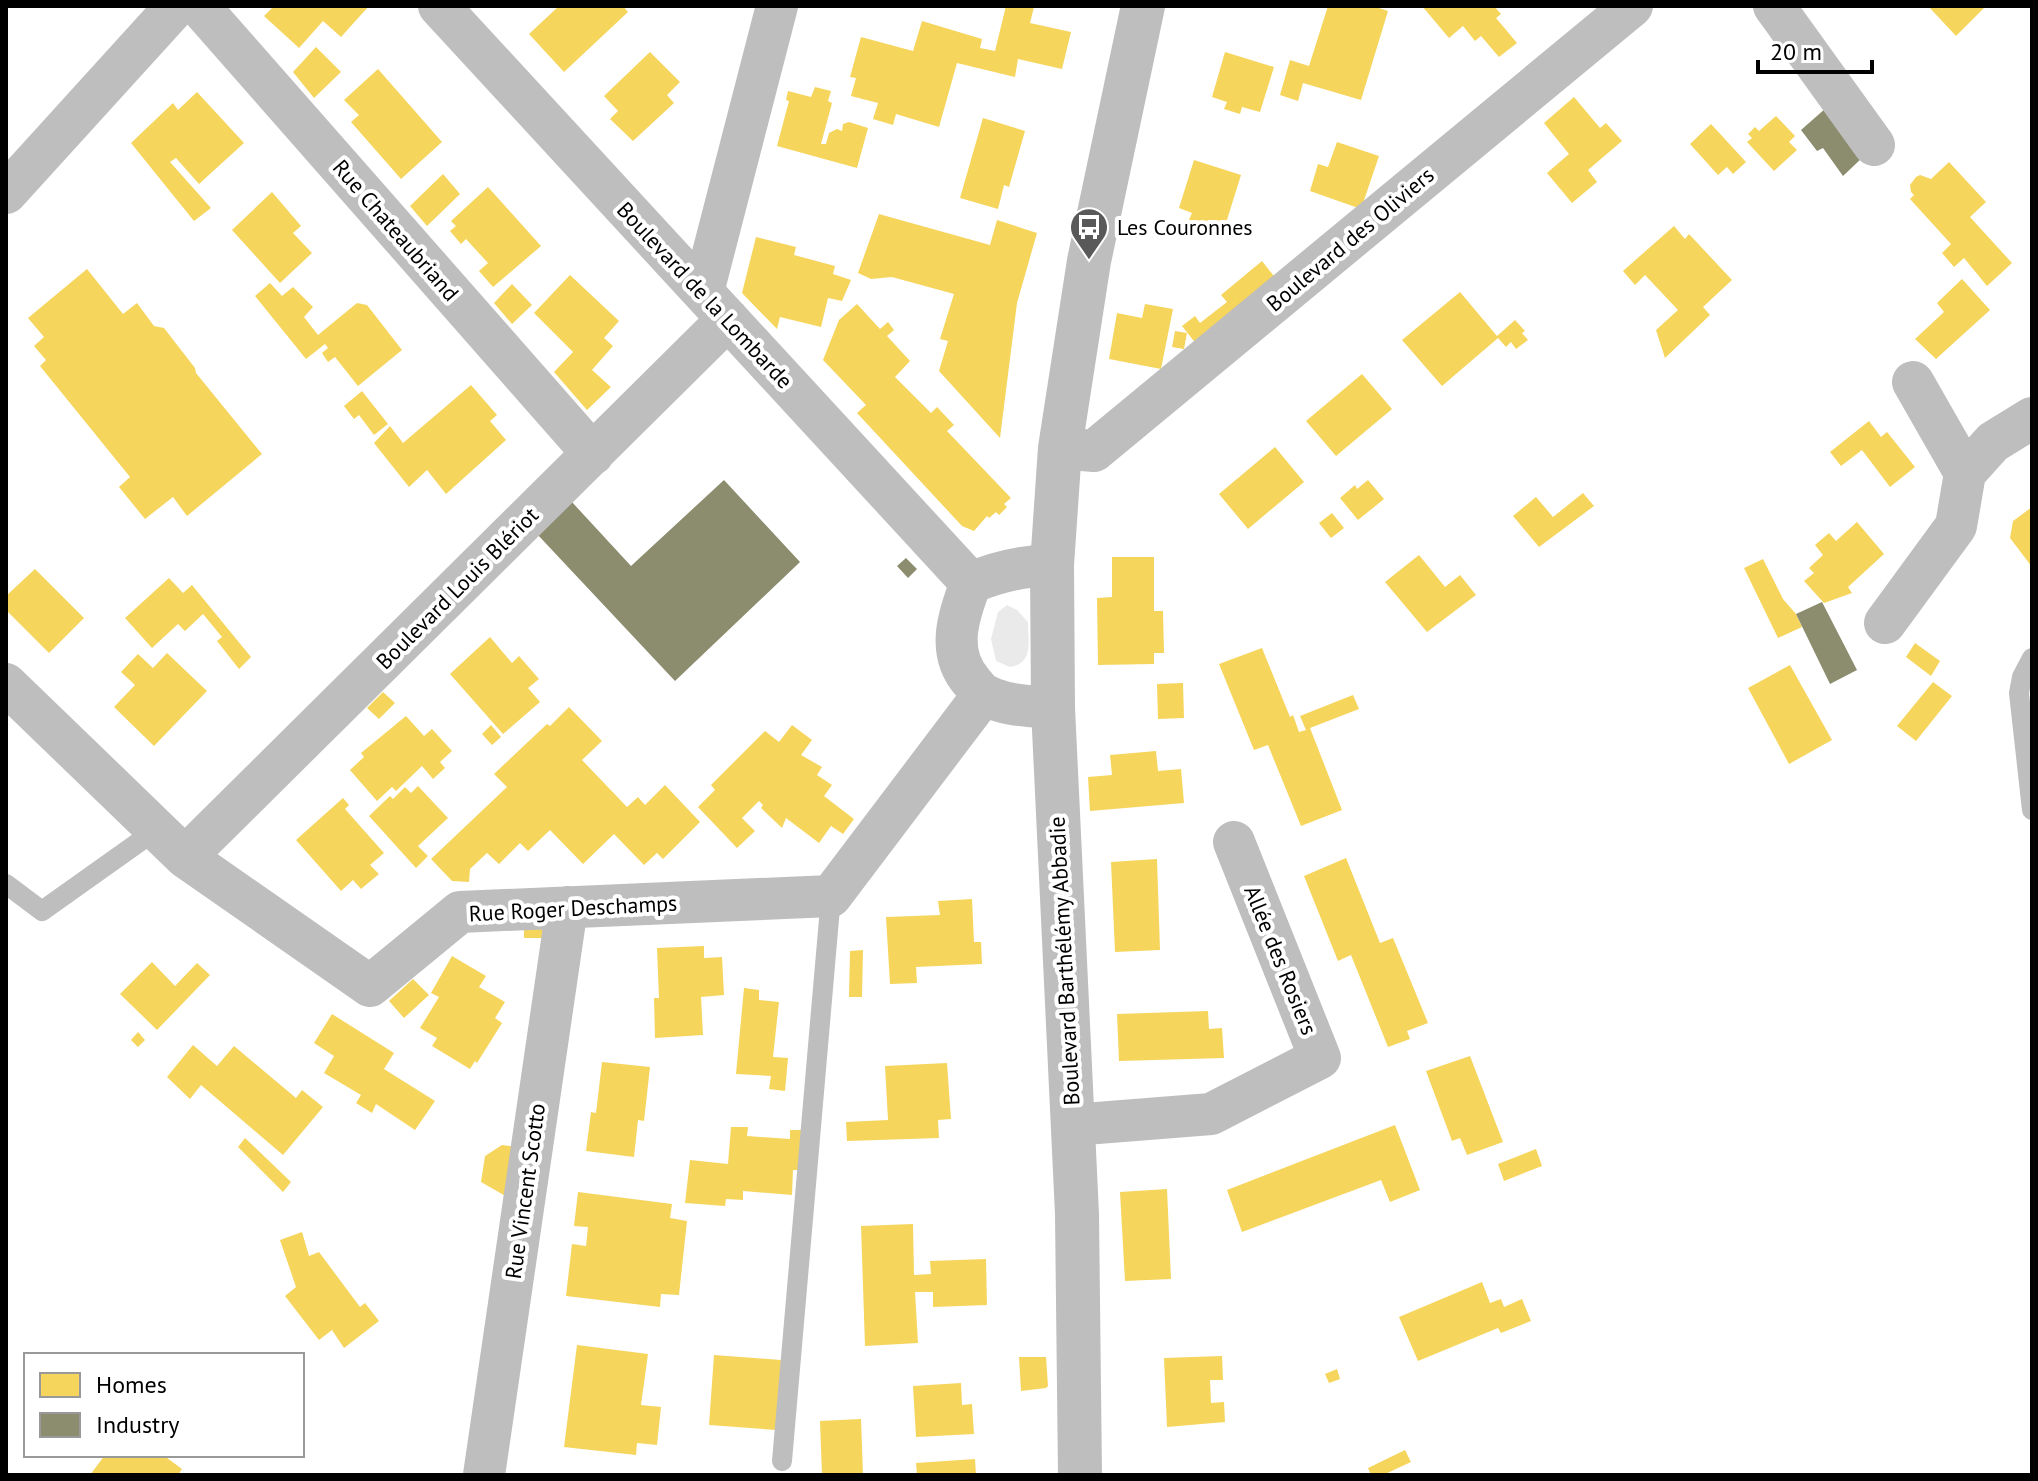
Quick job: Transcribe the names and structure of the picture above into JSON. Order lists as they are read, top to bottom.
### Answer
{
  "streets": {
    "street": [
      "Rue Chateaubriand",
      "Boulevard des Oliviers",
      "Boulevard de la Lombarde",
      "Boulevard Louis Blériot",
      "Rue Roger Deschamps",
      "Allée des Rosiers",
      "Boulevard Barthélémy Abbadie",
      "Rue Vincent Scotto"
    ]
  },
  "crossings": [
    ["Rue Chateaubriand", "Boulevard Louis Blériot"],
    ["Boulevard des Oliviers", "Boulevard Barthélémy Abbadie"],
    ["Boulevard de la Lombarde", "Boulevard Louis Blériot"],
    ["Boulevard Louis Blériot", "Rue Roger Deschamps"],
    ["Rue Roger Deschamps", "Rue Vincent Scotto"],
    ["Allée des Rosiers", "Boulevard Barthélémy Abbadie"]
  ],
  "places": {
    "bus stop": ["Les Couronnes"]
  },
  "legend": ["Homes", "Industry"],
  "scale_bar": "20 m"
}
